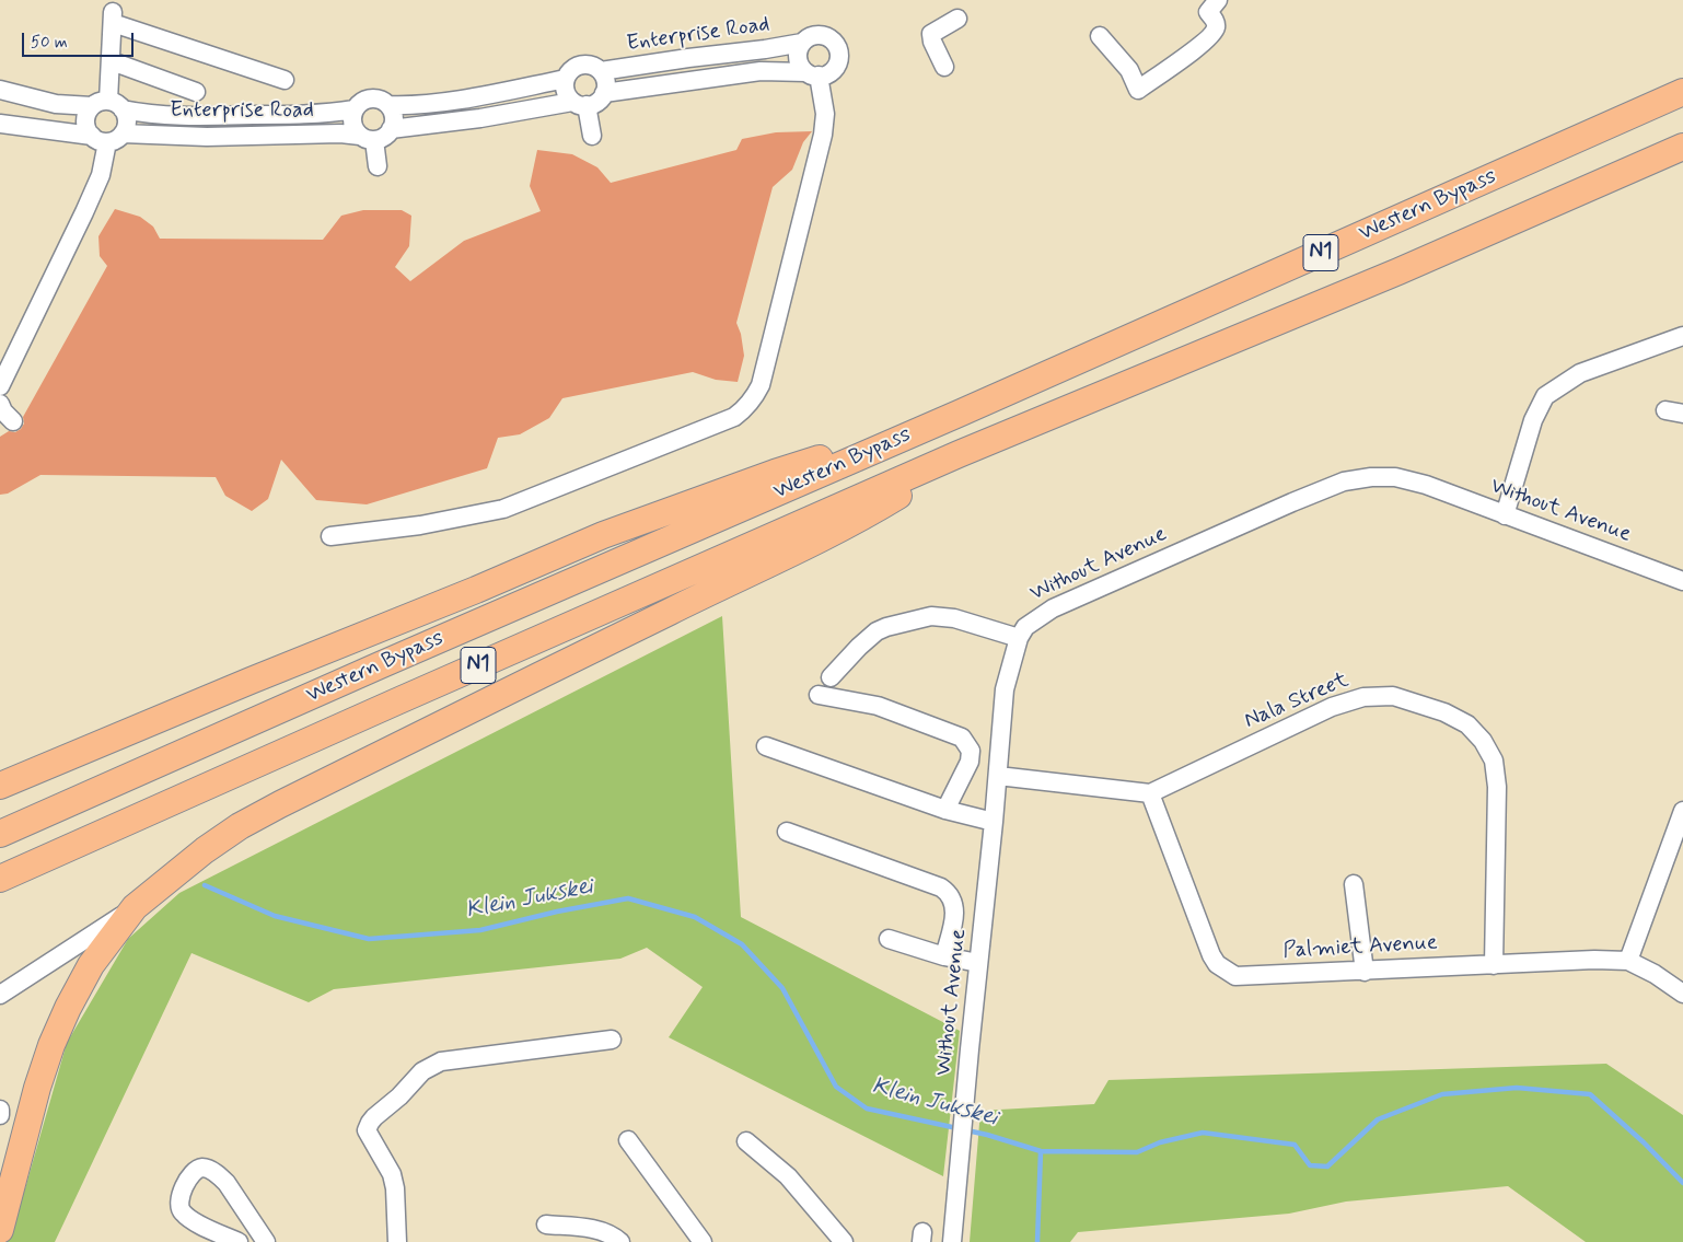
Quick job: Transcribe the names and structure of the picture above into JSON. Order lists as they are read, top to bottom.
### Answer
{
  "streets": {
    "highway": ["Western Bypass", "N1"],
    "street": [
      "Enterprise Road",
      "Without Avenue",
      "Nala Street",
      "Palmiet Avenue"
    ]
  },
  "crossings": [
    ["Nala Street", "Palmiet Avenue"]
  ],
  "water": ["Klein Jukskei"],
  "scale_bar": "50 m"
}
